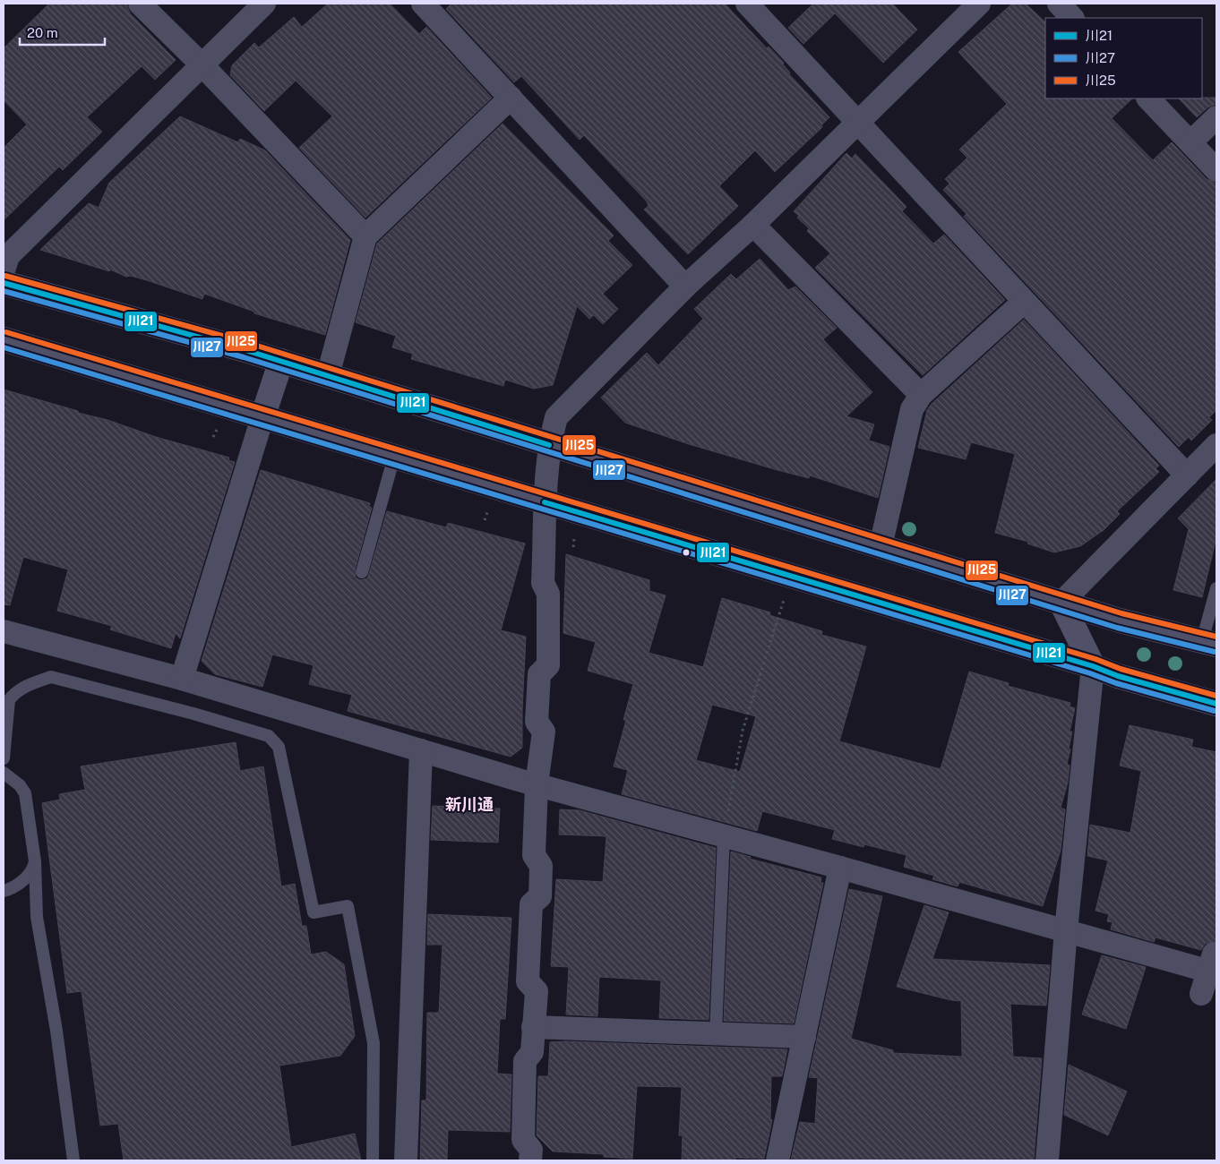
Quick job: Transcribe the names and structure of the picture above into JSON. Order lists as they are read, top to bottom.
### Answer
{
  "districts": ["新川通"],
  "lines": ["transit line 川25", "transit line 川21", "transit line 川27"],
  "legend": ["川21", "川27", "川25"],
  "scale_bar": "20 m"
}
